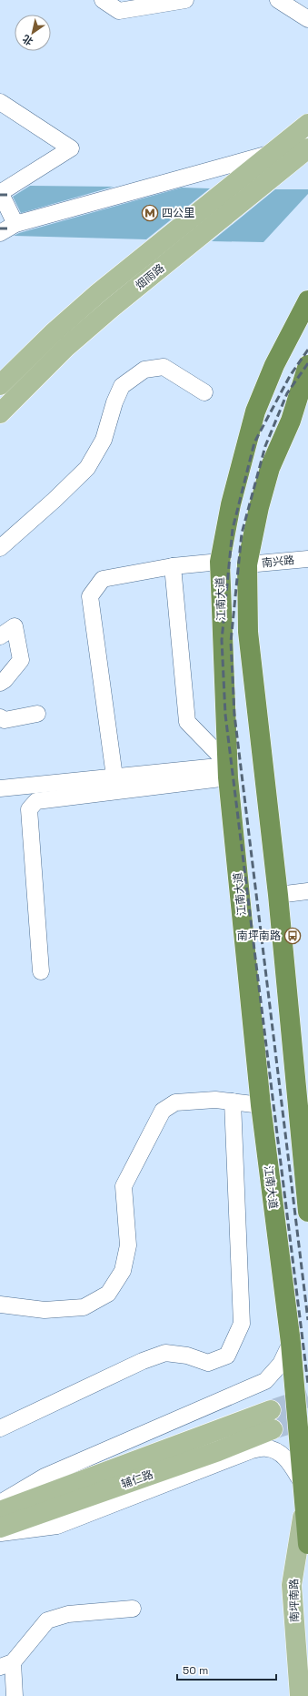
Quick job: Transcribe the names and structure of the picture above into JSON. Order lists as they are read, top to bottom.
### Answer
{
  "streets": {
    "highway": ["江南大道"],
    "main road": ["烟雨路", "辅仁路", "南坪南路"],
    "street": ["南兴路"]
  },
  "crossings": [
    ["江南大道", "南坪南路"]
  ],
  "places": {
    "metro station": ["四公里"],
    "bus stop": ["南坪南路"]
  },
  "scale_bar": "50 m",
  "north": "bottom left"
}
